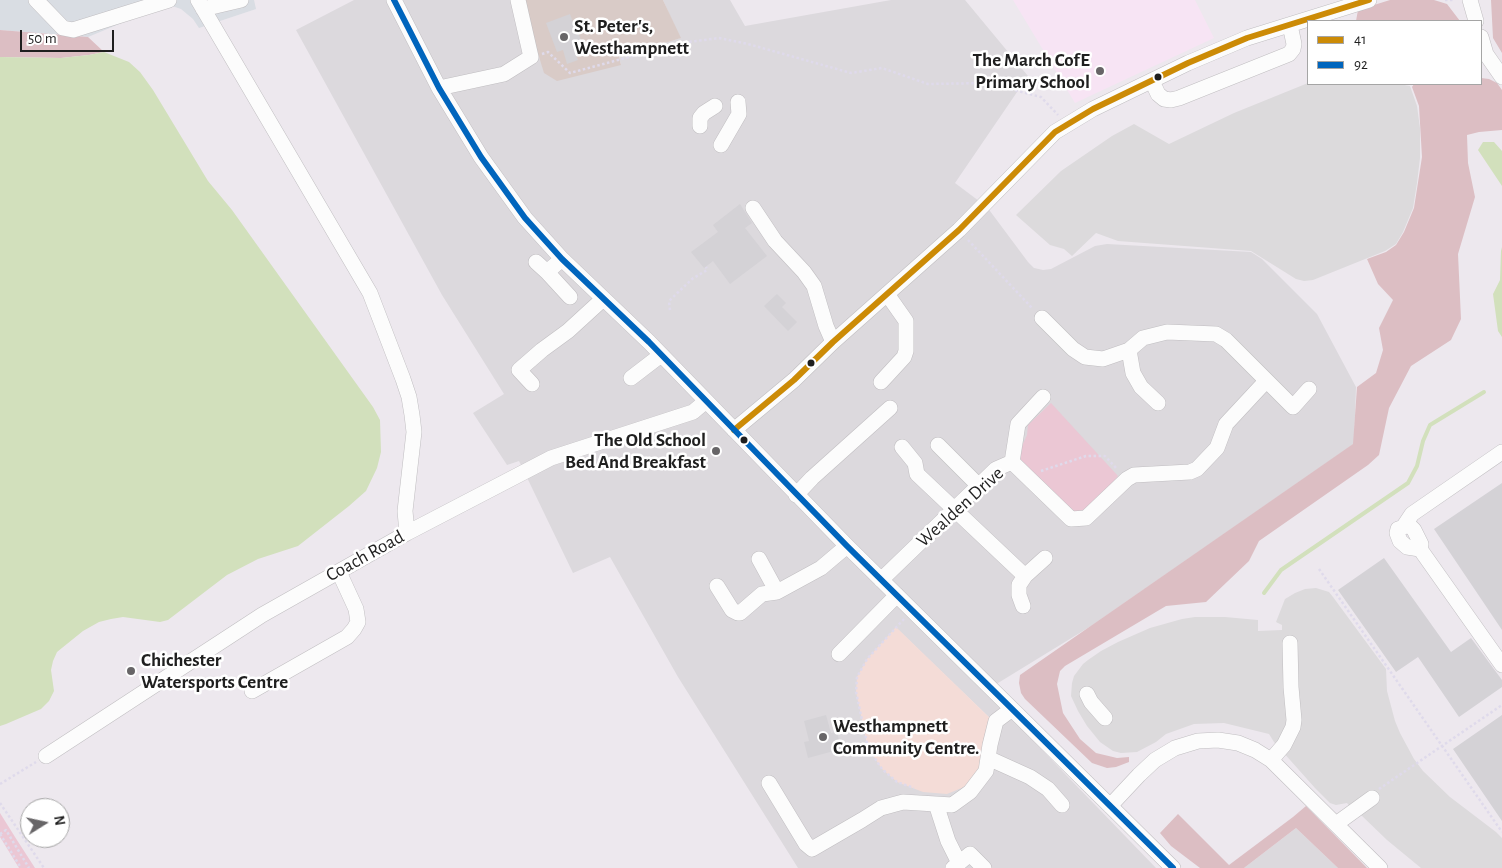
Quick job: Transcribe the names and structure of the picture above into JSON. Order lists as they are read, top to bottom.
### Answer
{
  "streets": {
    "street": ["Wealden Drive", "Coach Road"]
  },
  "places": [
    "St. Peter's, Westhampnett",
    "The March CofE Primary School",
    "The Old School Bed And Breakfast",
    "Chichester Watersports Centre",
    "Westhampnett Community Centre."
  ],
  "lines": ["transit line 41", "transit line 92"],
  "legend": ["41", "92"],
  "scale_bar": "50 m",
  "north": "right"
}
